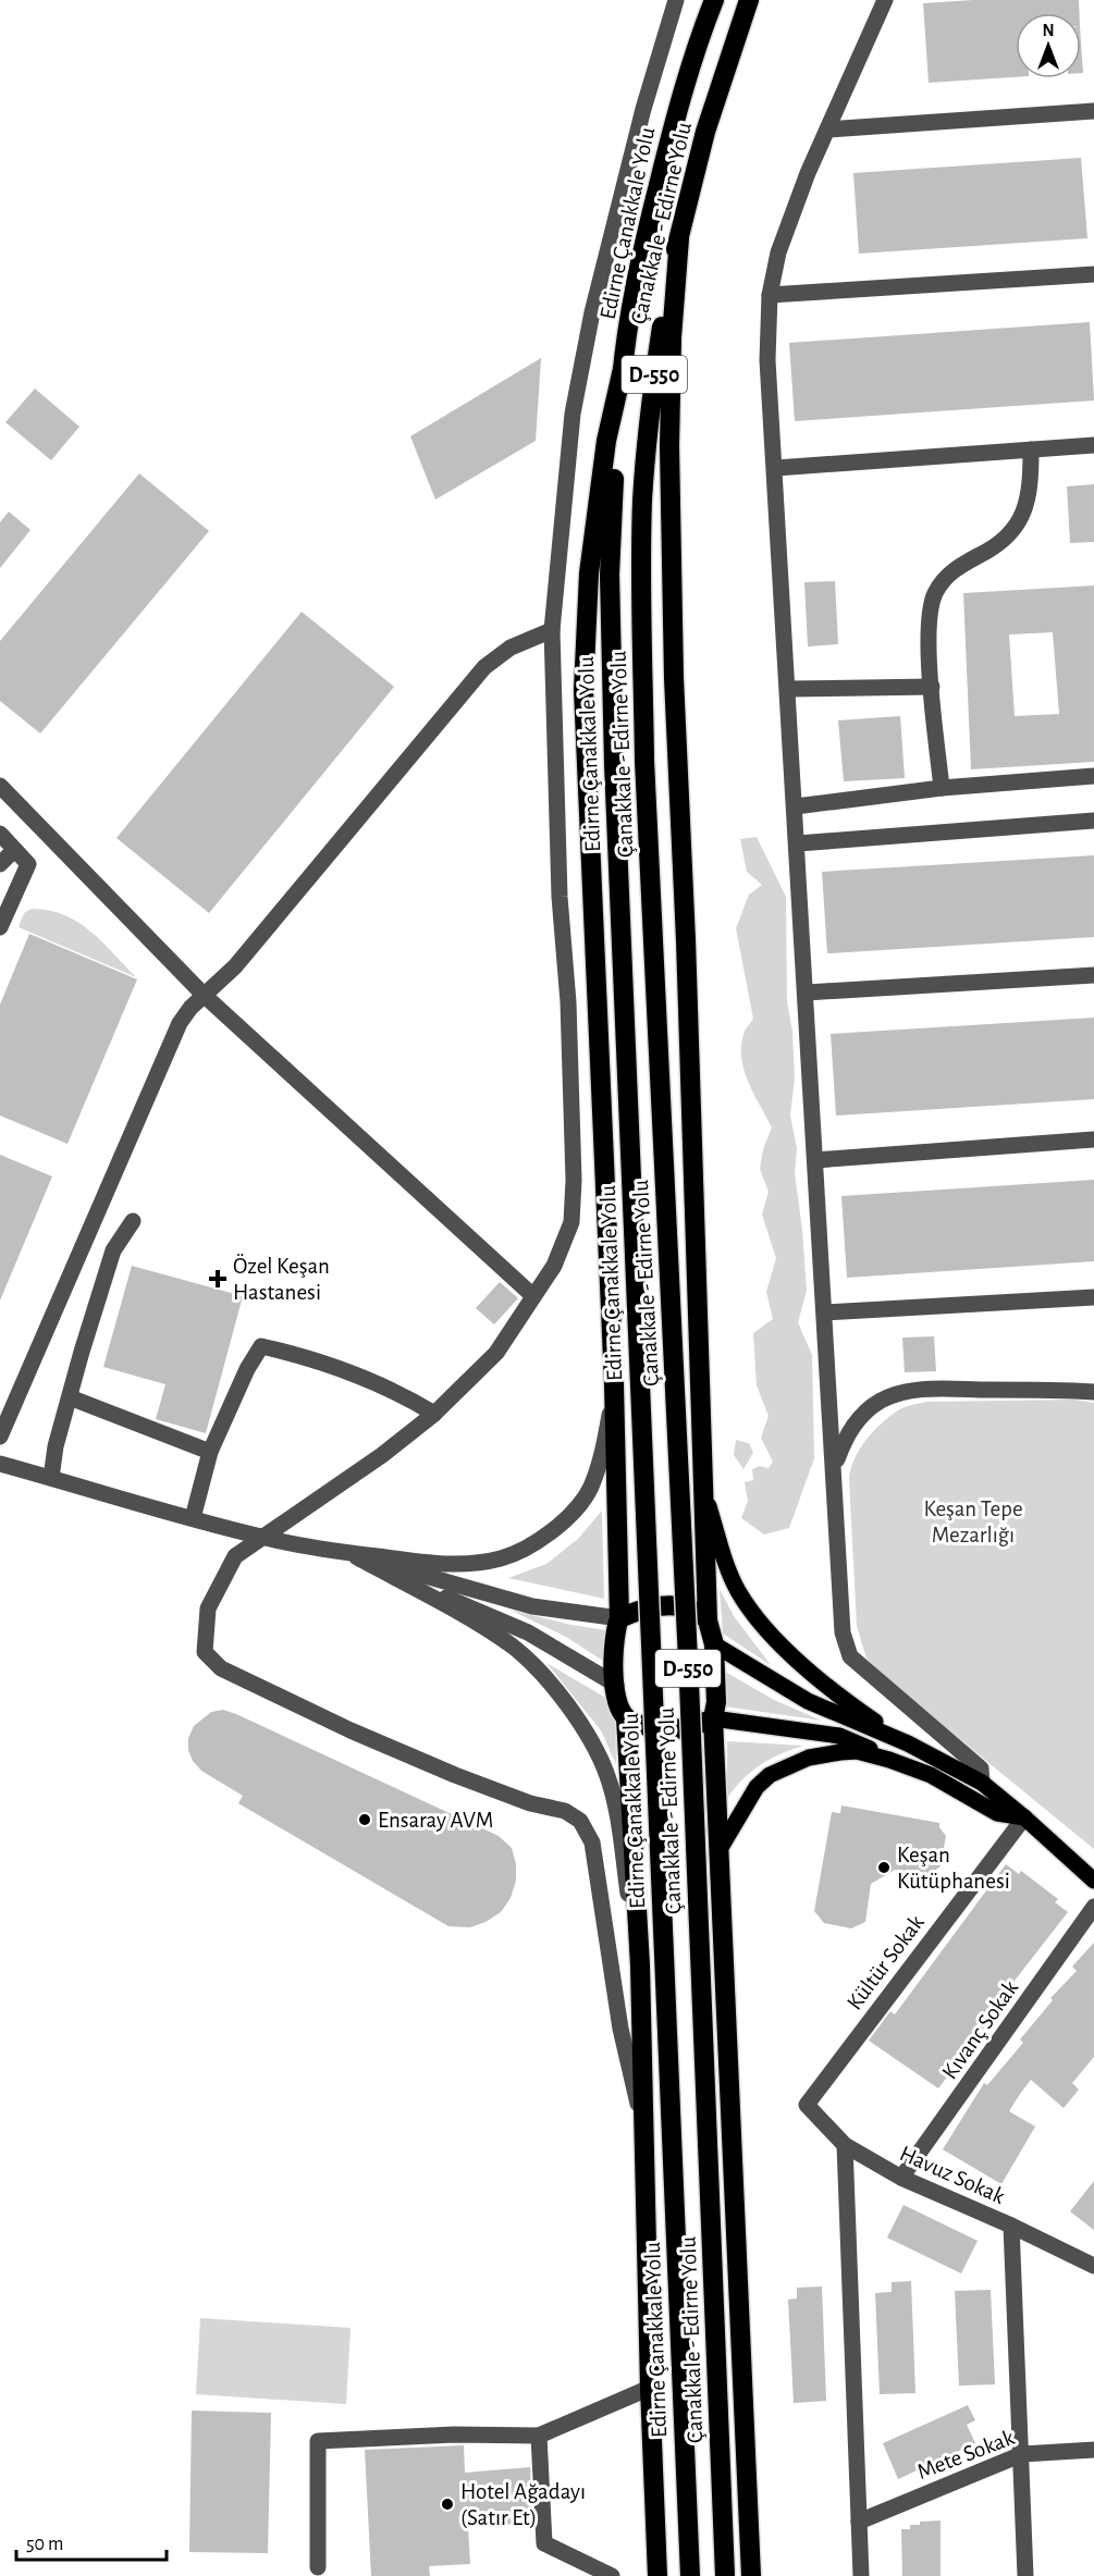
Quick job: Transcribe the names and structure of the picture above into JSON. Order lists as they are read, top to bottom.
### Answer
{
  "streets": {
    "highway": ["Edirne Çanakkale Yolu", "Çanakkale - Edirne Yolu", "D-550"],
    "street": [
      "Kültür Sokak",
      "Kıvanç Sokak",
      "Havuz Sokak",
      "Mete Sokak"
    ]
  },
  "crossings": [
    ["Kültür Sokak", "Havuz Sokak"],
    ["Kıvanç Sokak", "Havuz Sokak"]
  ],
  "parks": ["Keşan Tepe Mezarlığı"],
  "places": {
    "health": ["Özel Keşan Hastanesi"],
    "other": ["Ensaray AVM", "Keşan Kütüphanesi", "Hotel Ağadayı (Satır Et)"]
  },
  "scale_bar": "50 m",
  "north": "top"
}
